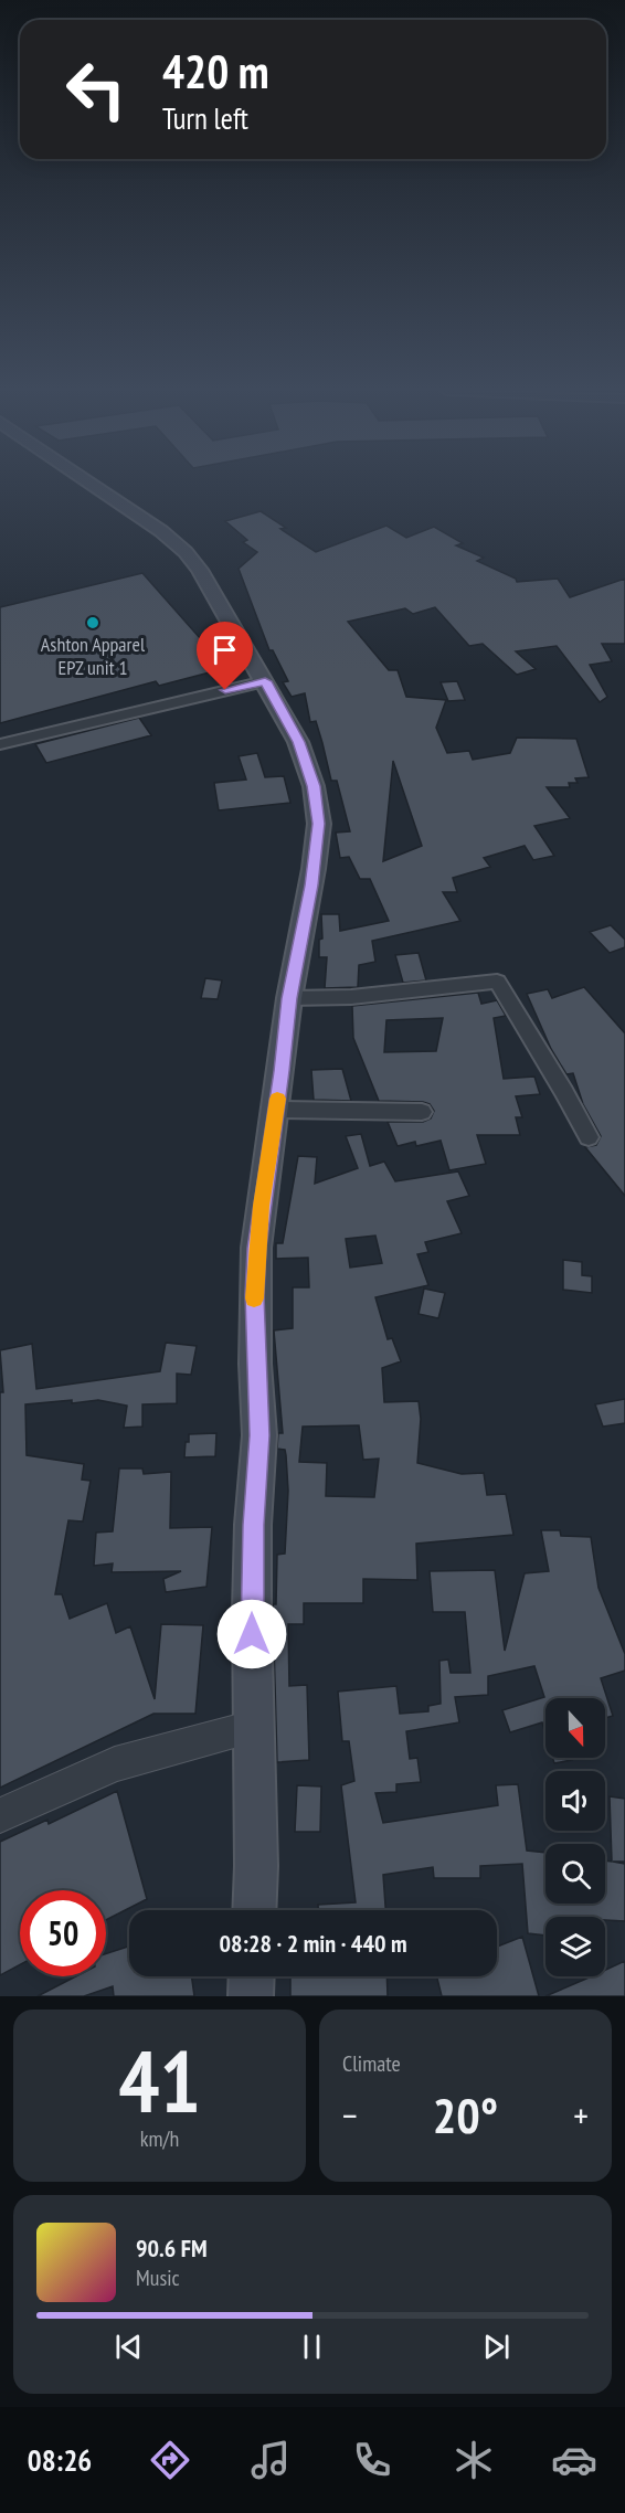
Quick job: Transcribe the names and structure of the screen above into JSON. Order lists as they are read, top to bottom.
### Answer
{
  "places": ["Ashton Apparel EPZ unit 1"],
  "north": "bottom",
  "page": {
    "turn": ["420 m", "Turn left"],
    "limit": "50",
    "trip": "08:28 · 2 min · 440 m",
    "tile": [
      ["41", "km/h"],
      "Climate"
    ],
    "heat": ["−", "20°", "+"],
    "song": ["90.6 FM", "Music"],
    "tabs": "08:26"
  }
}
